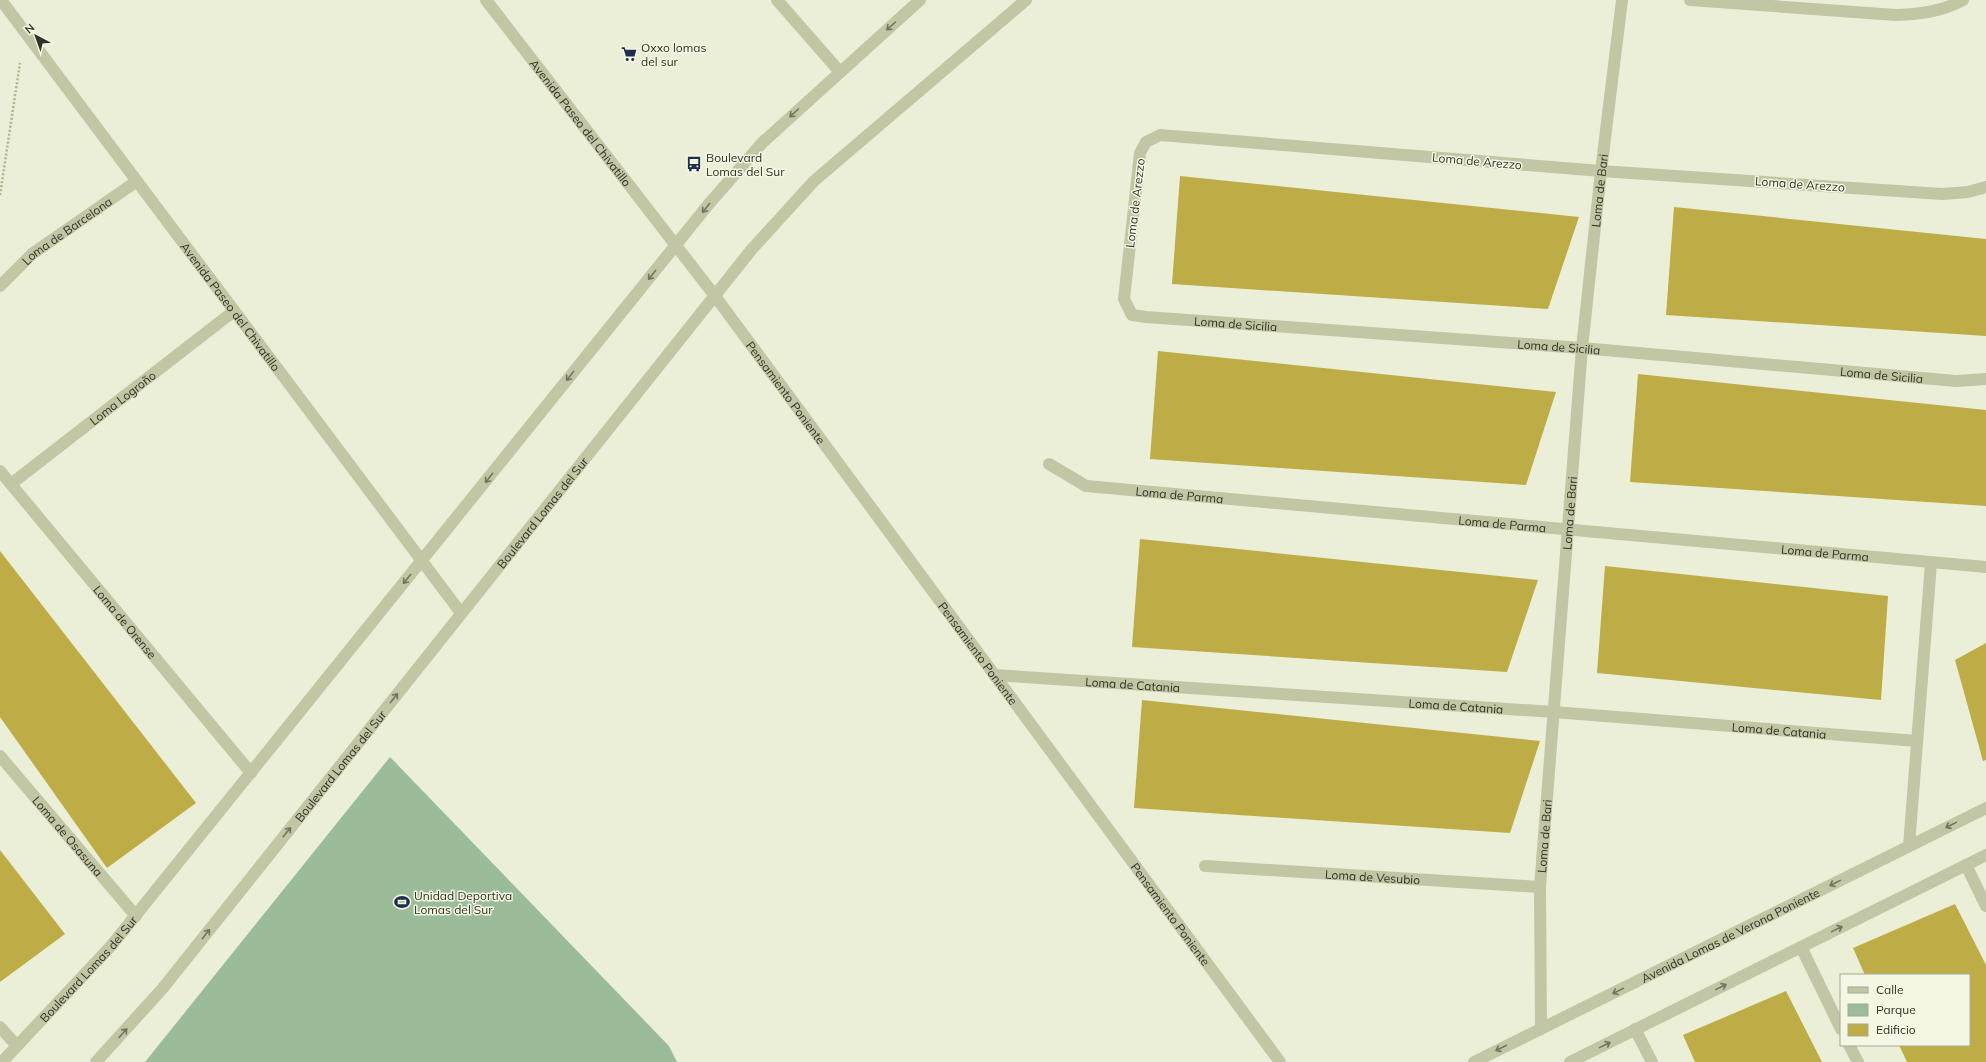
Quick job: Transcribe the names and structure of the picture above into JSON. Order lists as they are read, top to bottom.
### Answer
{
  "streets": {
    "street": [
      "Avenida Paseo del Chivatillo",
      "Loma de Arezzo",
      "Loma de Bari",
      "Loma de Barcelona",
      "Loma de Sicilia",
      "Pensamiento Poniente",
      "Loma Logroño",
      "Loma de Parma",
      "Boulevard Lomas del Sur",
      "Loma de Orense",
      "Loma de Catania",
      "Loma de Osasuna",
      "Loma de Vesubio",
      "Avenida Lomas de Verona Poniente"
    ]
  },
  "crossings": [
    ["Avenida Paseo del Chivatillo", "Loma de Barcelona"],
    ["Avenida Paseo del Chivatillo", "Pensamiento Poniente"],
    ["Avenida Paseo del Chivatillo", "Loma Logroño"],
    ["Avenida Paseo del Chivatillo", "Boulevard Lomas del Sur"],
    ["Loma de Arezzo", "Loma de Bari"],
    ["Loma de Arezzo", "Loma de Sicilia"],
    ["Loma de Bari", "Loma de Sicilia"],
    ["Loma de Bari", "Loma de Parma"],
    ["Loma de Bari", "Loma de Catania"],
    ["Loma de Bari", "Loma de Vesubio"],
    ["Loma de Bari", "Avenida Lomas de Verona Poniente"],
    ["Pensamiento Poniente", "Boulevard Lomas del Sur"],
    ["Pensamiento Poniente", "Loma de Catania"],
    ["Loma Logroño", "Loma de Orense"],
    ["Boulevard Lomas del Sur", "Loma de Orense"],
    ["Boulevard Lomas del Sur", "Loma de Osasuna"]
  ],
  "places": {
    "supermarket": ["Oxxo lomas del sur"],
    "bus stop": ["Boulevard Lomas del Sur"],
    "sports": ["Unidad Deportiva Lomas del Sur"]
  },
  "legend": ["Calle", "Parque", "Edificio"],
  "north": "top left"
}
